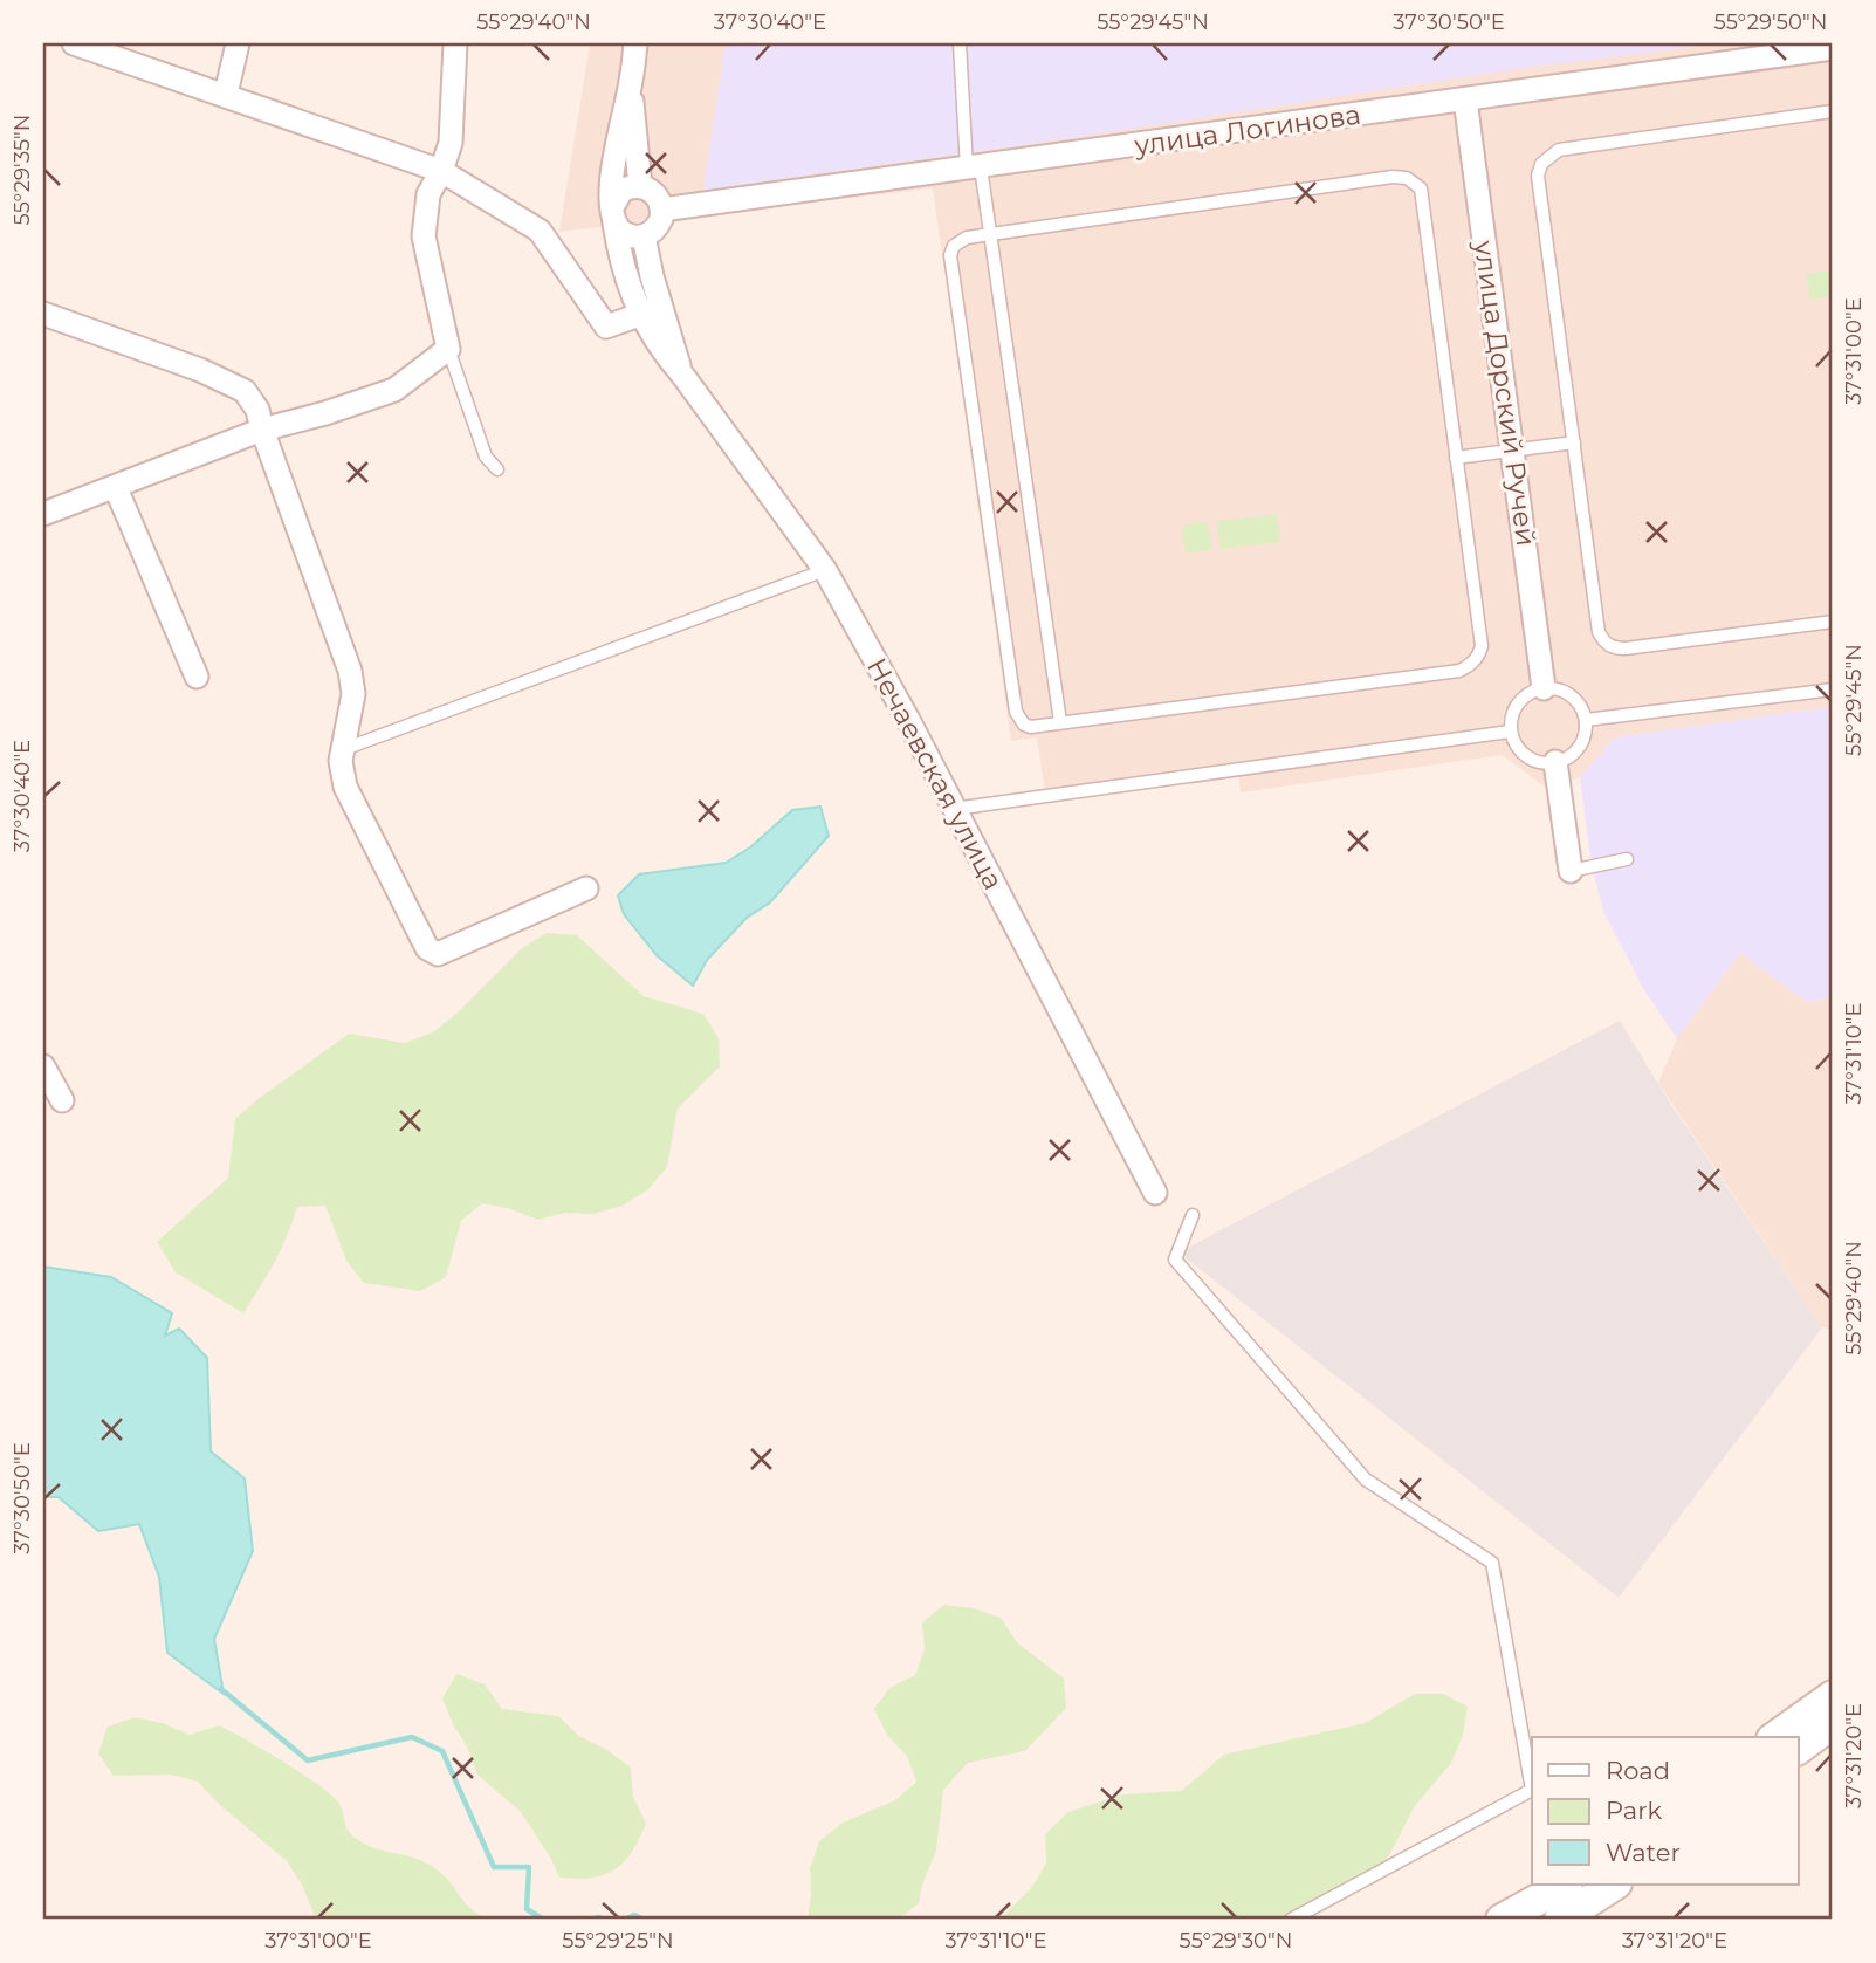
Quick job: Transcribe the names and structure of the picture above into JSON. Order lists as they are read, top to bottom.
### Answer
{
  "streets": {
    "street": ["улица Логинова", "улица Дорский Ручей", "Нечаевская улица"]
  },
  "crossings": [
    ["улица Логинова", "улица Дорский Ручей"],
    ["улица Логинова", "Нечаевская улица"]
  ],
  "legend": ["Road", "Park", "Water"],
  "coordinates": [
    "55°29'40\"N",
    "37°30'40\"E",
    "55°29'45\"N",
    "37°30'50\"E",
    "55°29'50\"N",
    "55°29'35\"N",
    "37°31'00\"E",
    "37°31'10\"E",
    "37°31'20\"E",
    "55°29'25\"N",
    "55°29'30\"N"
  ]
}
